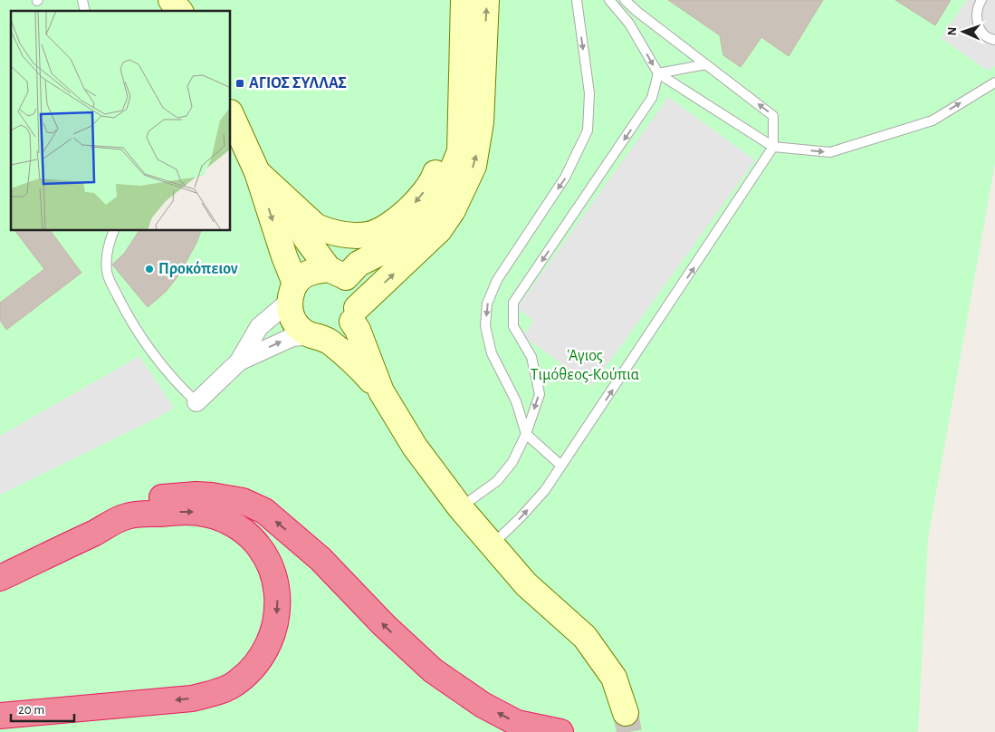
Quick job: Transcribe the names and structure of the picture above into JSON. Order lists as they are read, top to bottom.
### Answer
{
  "parks": ["'Αγιος Τιμόθεος-Κούπια"],
  "places": {
    "transit": ["ΑΓΙΟΣ ΣΥΛΛΑΣ"],
    "other": ["Προκόπειον"]
  },
  "scale_bar": "20 m",
  "north": "left"
}
